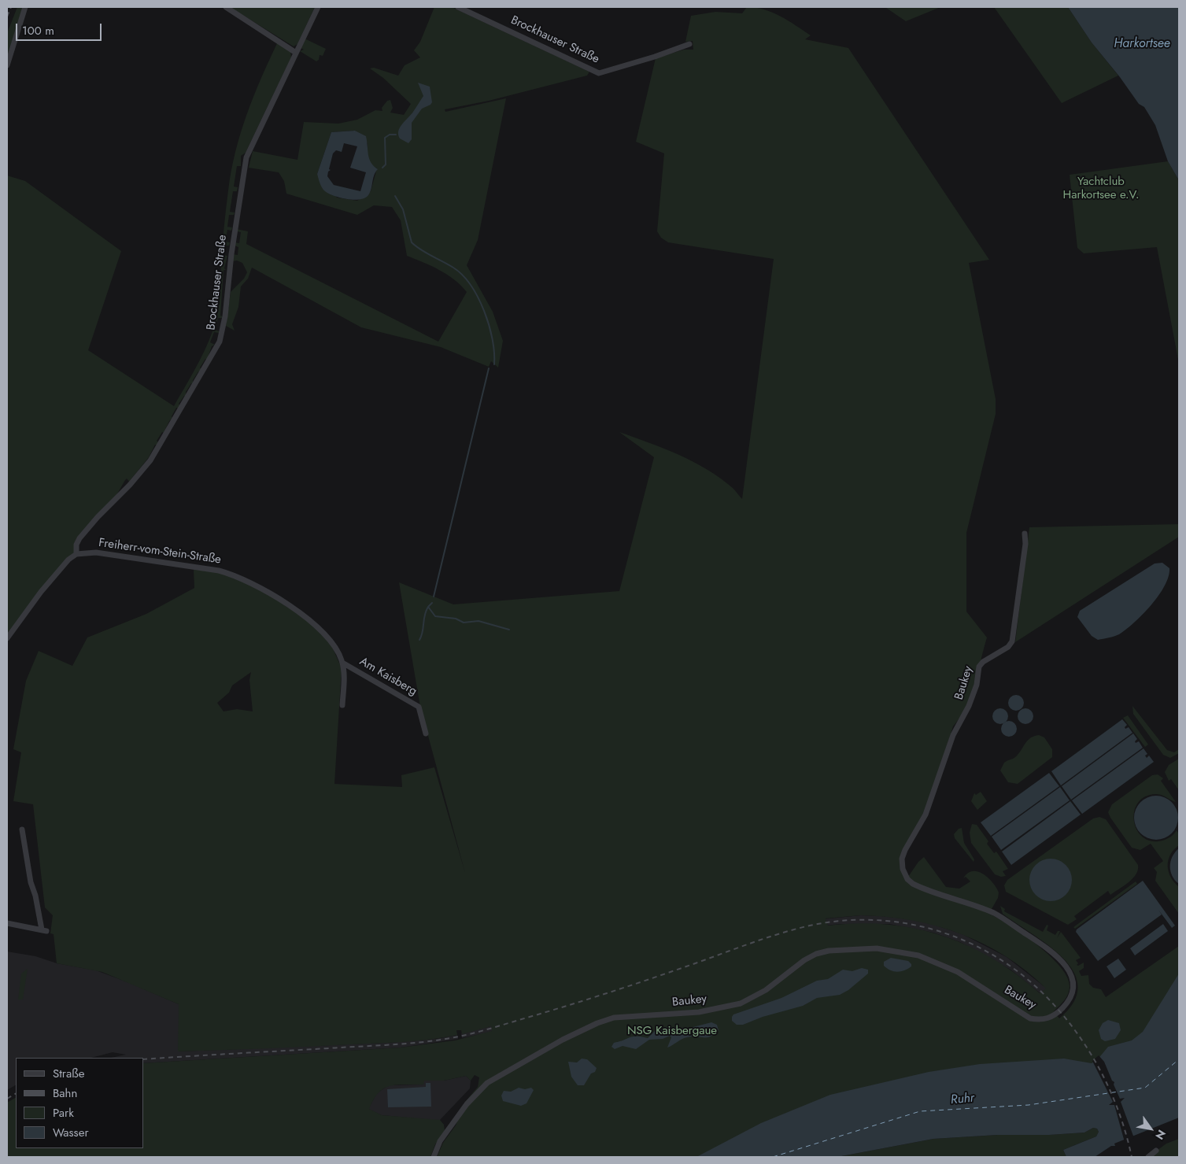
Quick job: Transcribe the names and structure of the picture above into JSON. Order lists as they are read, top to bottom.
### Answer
{
  "streets": {
    "street": [
      "Brockhauser Straße",
      "Freiherr-vom-Stein-Straße",
      "Am Kaisberg",
      "Baukey"
    ]
  },
  "crossings": [
    ["Brockhauser Straße", "Freiherr-vom-Stein-Straße"],
    ["Freiherr-vom-Stein-Straße", "Am Kaisberg"]
  ],
  "water": ["Harkortsee", "Ruhr"],
  "parks": ["Yachtclub Harkortsee e.V.", "NSG Kaisbergaue"],
  "legend": [
    "Straße",
    "Bahn",
    "Park",
    "Wasser"
  ],
  "scale_bar": "100 m",
  "north": "bottom right"
}
